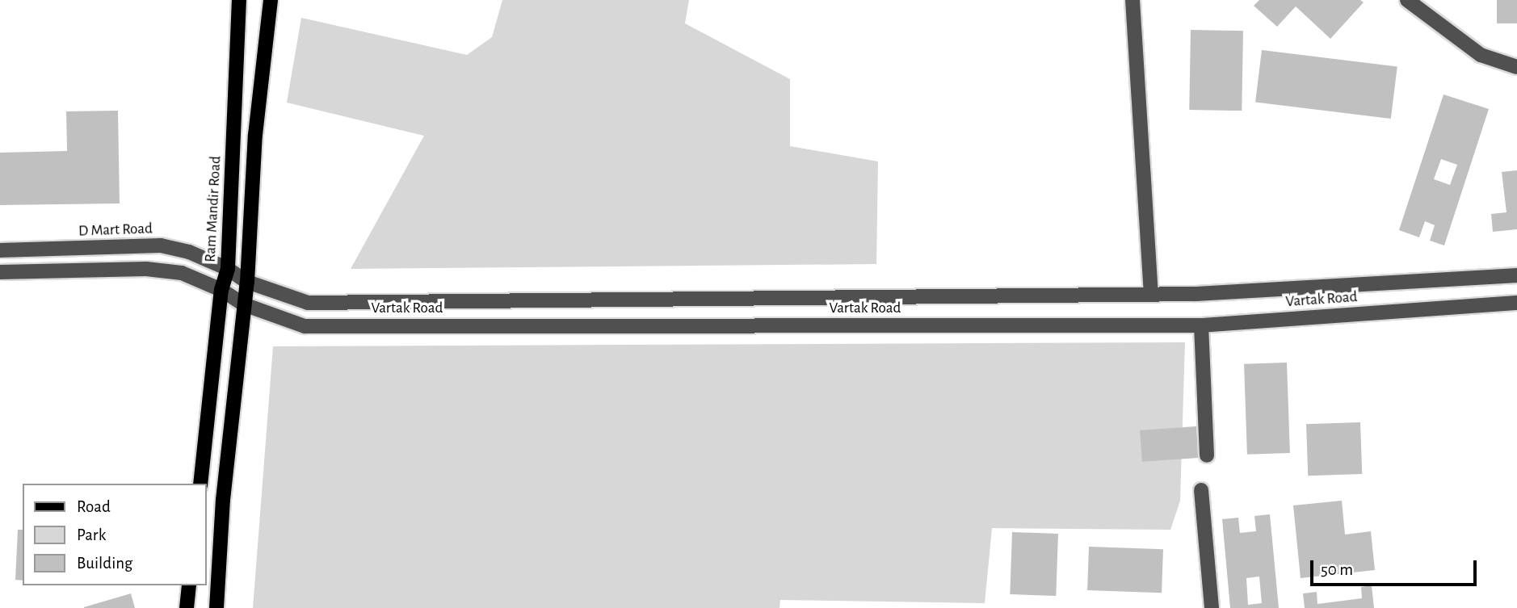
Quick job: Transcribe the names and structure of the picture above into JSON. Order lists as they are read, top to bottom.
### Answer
{
  "streets": {
    "main road": ["Ram Mandir Road"],
    "street": ["D Mart Road", "Vartak Road"]
  },
  "crossings": [
    ["Ram Mandir Road", "D Mart Road"],
    ["Ram Mandir Road", "Vartak Road"],
    ["D Mart Road", "Vartak Road"]
  ],
  "legend": ["Road", "Park", "Building"],
  "scale_bar": "50 m"
}
